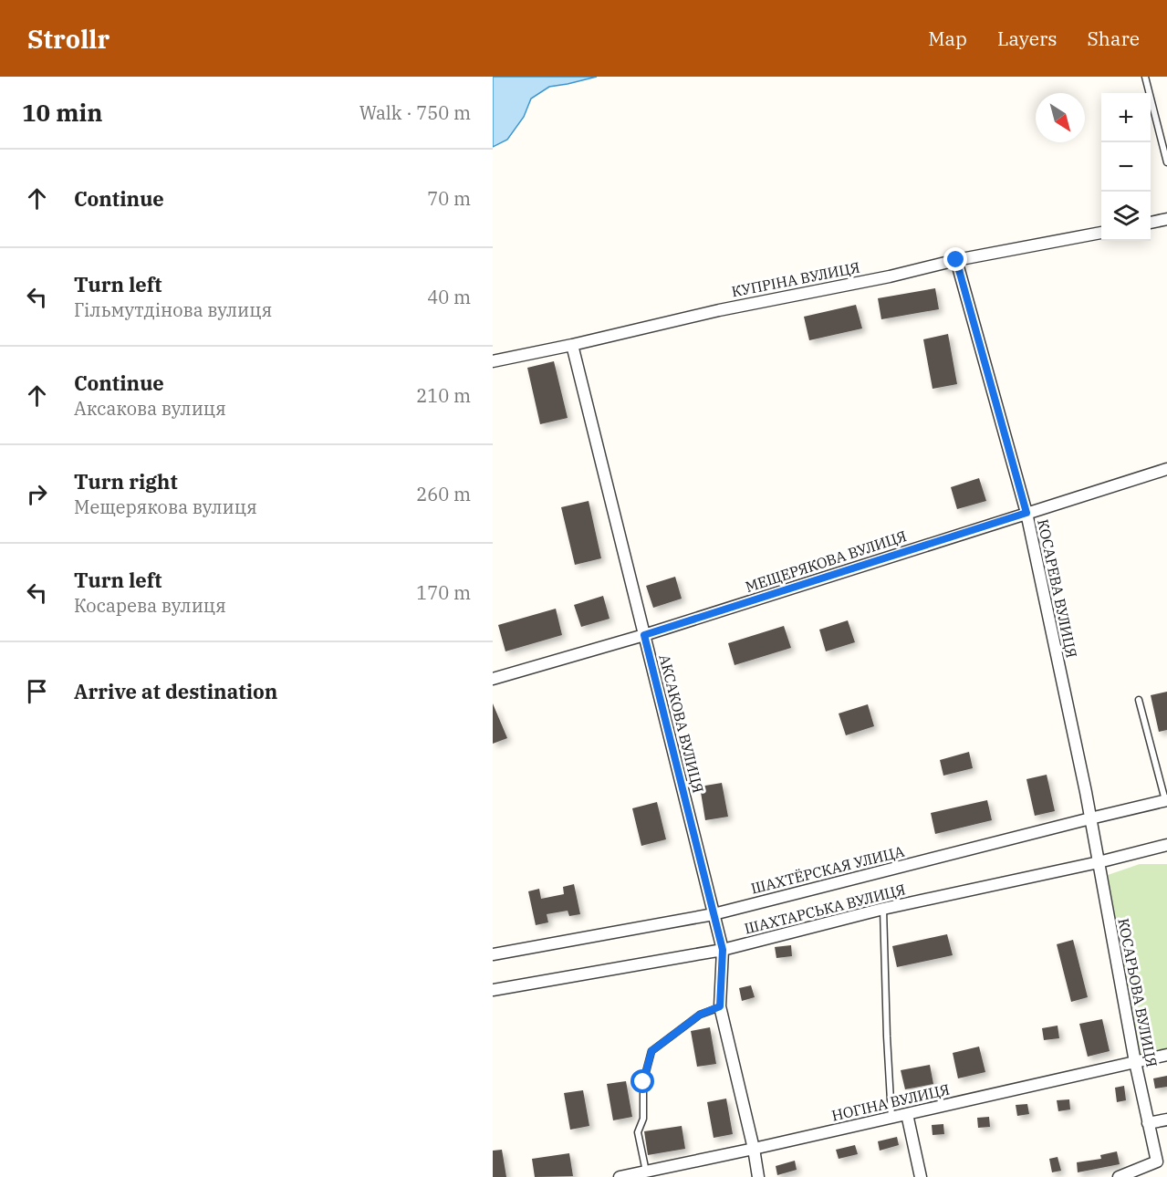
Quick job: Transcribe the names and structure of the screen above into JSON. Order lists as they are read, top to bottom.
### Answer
{
  "streets": {
    "street": [
      "КУПРІНА ВУЛИЦЯ",
      "МЕЩЕРЯКОВА ВУЛИЦЯ",
      "КОСАРЕВА ВУЛИЦЯ",
      "АКСАКОВА ВУЛИЦЯ",
      "ШАХТЁРСКАЯ УЛИЦА",
      "ШАХТАРСЬКА ВУЛИЦЯ",
      "КОСАРЬОВА ВУЛИЦЯ",
      "НОГІНА ВУЛИЦЯ"
    ]
  },
  "crossings": [
    ["КУПРІНА ВУЛИЦЯ", "КОСАРЕВА ВУЛИЦЯ"],
    ["КУПРІНА ВУЛИЦЯ", "АКСАКОВА ВУЛИЦЯ"],
    ["МЕЩЕРЯКОВА ВУЛИЦЯ", "КОСАРЕВА ВУЛИЦЯ"],
    ["МЕЩЕРЯКОВА ВУЛИЦЯ", "АКСАКОВА ВУЛИЦЯ"],
    ["КОСАРЕВА ВУЛИЦЯ", "ШАХТЁРСКАЯ УЛИЦА"],
    ["КОСАРЕВА ВУЛИЦЯ", "ШАХТАРСЬКА ВУЛИЦЯ"],
    ["КОСАРЕВА ВУЛИЦЯ", "КОСАРЬОВА ВУЛИЦЯ"],
    ["АКСАКОВА ВУЛИЦЯ", "ШАХТЁРСКАЯ УЛИЦА"],
    ["АКСАКОВА ВУЛИЦЯ", "ШАХТАРСЬКА ВУЛИЦЯ"],
    ["АКСАКОВА ВУЛИЦЯ", "НОГІНА ВУЛИЦЯ"],
    ["ШАХТАРСЬКА ВУЛИЦЯ", "КОСАРЬОВА ВУЛИЦЯ"],
    ["КОСАРЬОВА ВУЛИЦЯ", "НОГІНА ВУЛИЦЯ"]
  ],
  "north": "bottom right",
  "page": {
    "header": "Strollr",
    "nav": ["Map", "Layers", "Share"],
    "heading": ["10 min", "Walk · 750 m"],
    "map_buttons": ["+", "−"],
    "list": [
      ["Continue", "70 m"],
      ["Turn left", "Гільмутдінова вулиця", "40 m"],
      ["Continue", "Аксакова вулиця", "210 m"],
      ["Turn right", "Мещерякова вулиця", "260 m"],
      ["Turn left", "Косарева вулиця", "170 m"],
      "Arrive at destination"
    ]
  }
}
